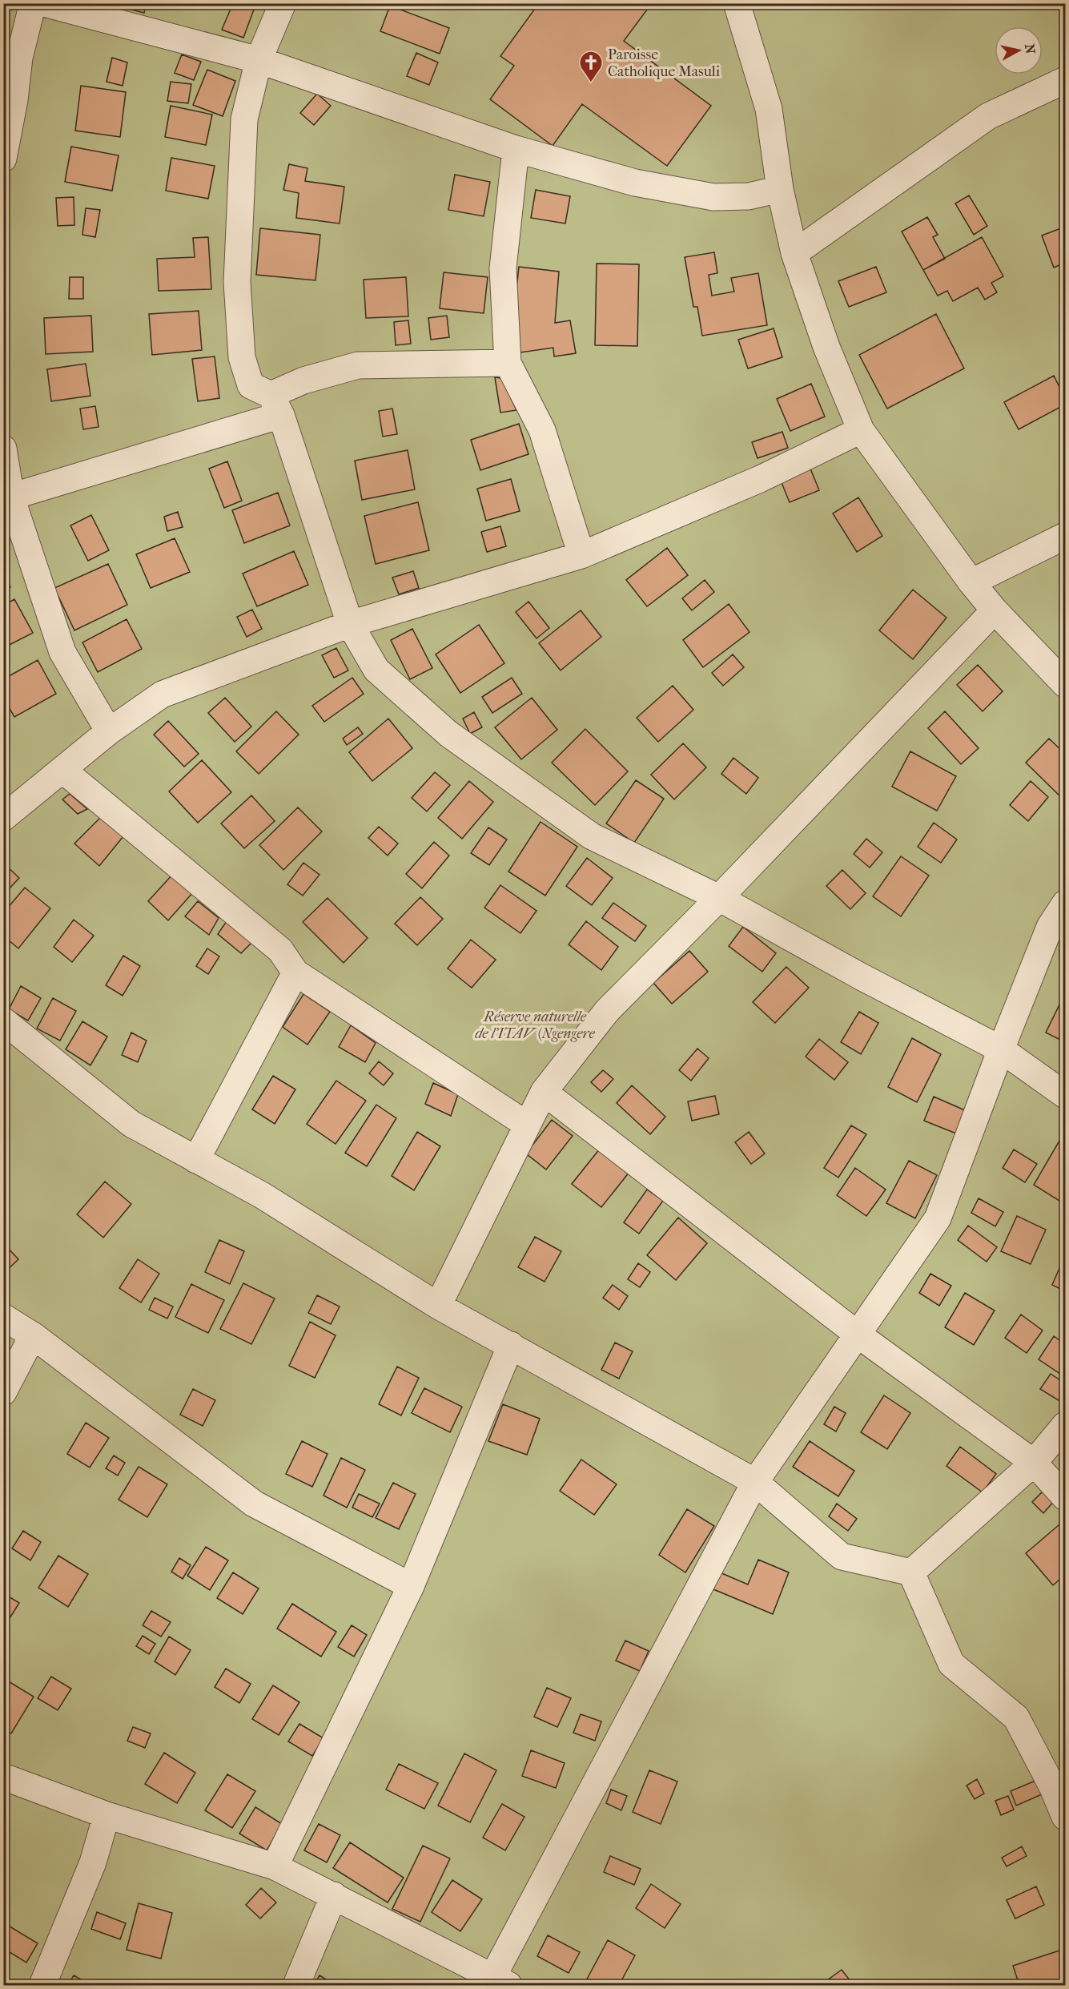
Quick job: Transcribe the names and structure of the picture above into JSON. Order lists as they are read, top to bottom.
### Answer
{
  "parks": ["Réserve naturelle de l'ITAV (Ngengere"],
  "places": {
    "church": ["Paroisse Catholique Masuli"]
  },
  "north": "right"
}
